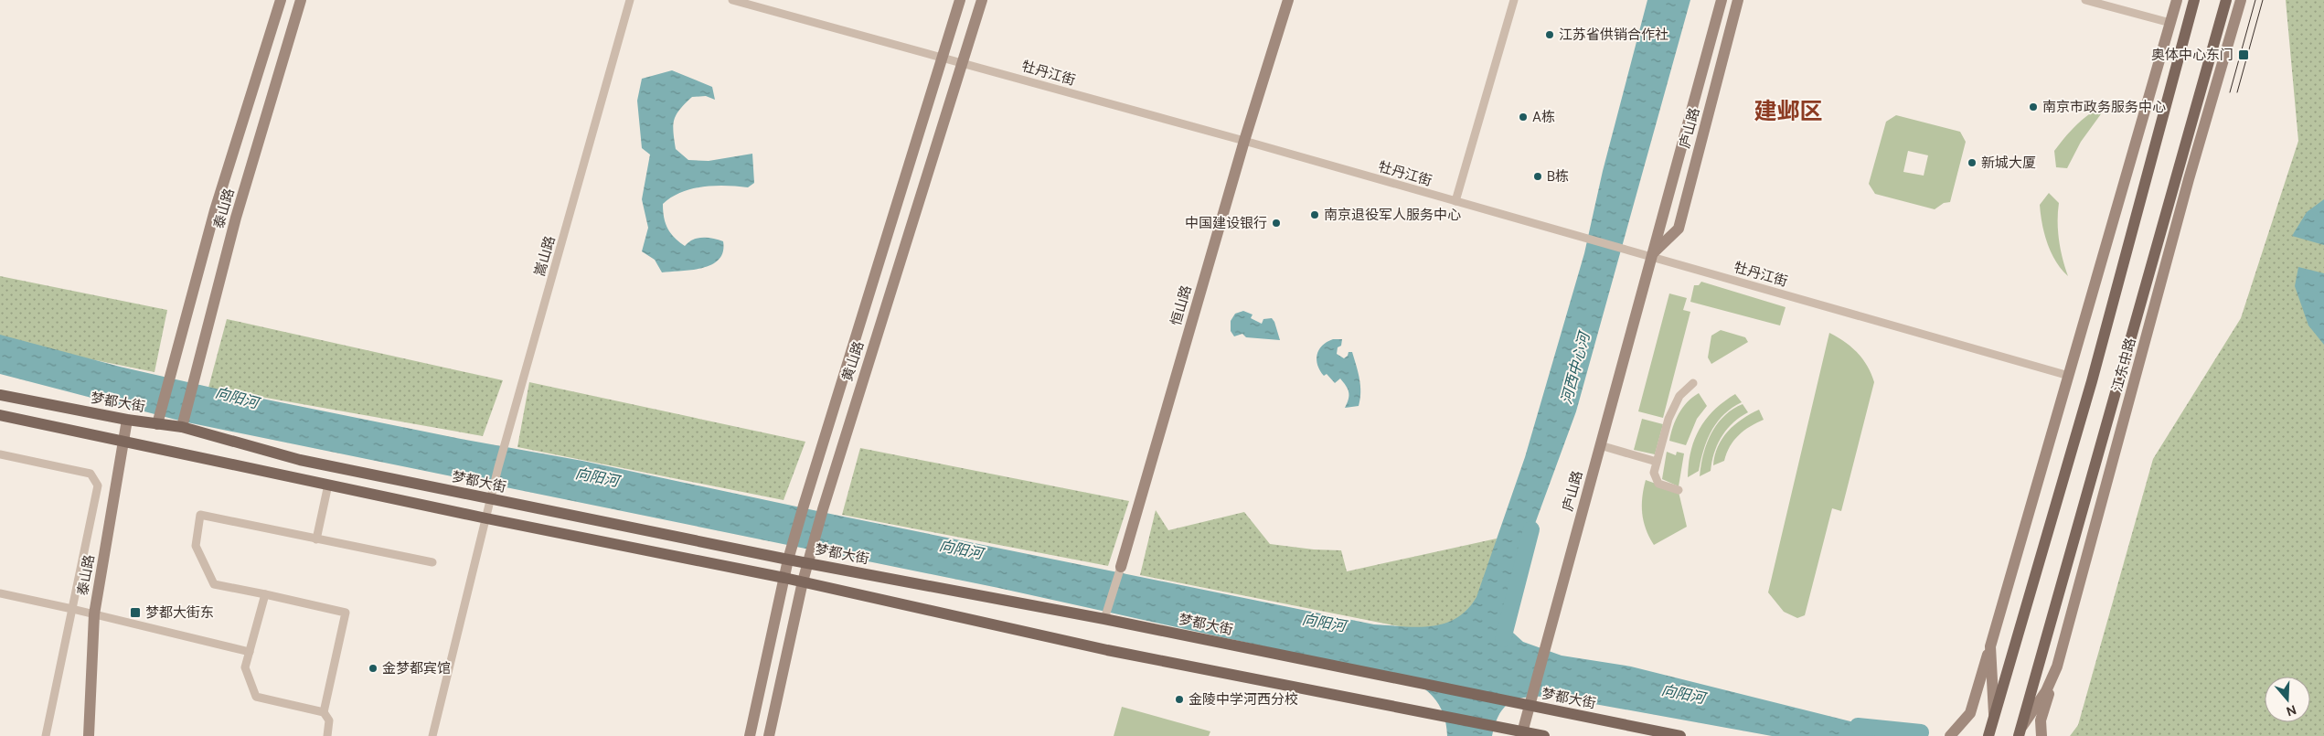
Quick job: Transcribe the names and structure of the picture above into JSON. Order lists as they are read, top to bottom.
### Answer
{
  "streets": {
    "main road": ["江东中路", "梦都大街"],
    "street": [
      "牡丹江街",
      "庐山路",
      "泰山路",
      "嵩山路",
      "恒山路",
      "黄山路"
    ]
  },
  "crossings": [
    ["牡丹江街", "庐山路"],
    ["牡丹江街", "恒山路"],
    ["牡丹江街", "黄山路"],
    ["牡丹江街", "江东中路"],
    ["庐山路", "梦都大街"],
    ["泰山路", "梦都大街"],
    ["嵩山路", "梦都大街"],
    ["恒山路", "梦都大街"],
    ["黄山路", "梦都大街"]
  ],
  "districts": ["建邺区"],
  "water": ["河西中心河", "向阳河"],
  "places": {
    "other": [
      "江苏省供销合作社",
      "南京市政务服务中心",
      "A栋",
      "新城大厦",
      "B栋",
      "南京退役军人服务中心",
      "中国建设银行",
      "金梦都宾馆",
      "金陵中学河西分校"
    ],
    "transit": ["奥体中心东门", "梦都大街东"]
  },
  "north": "bottom"
}
